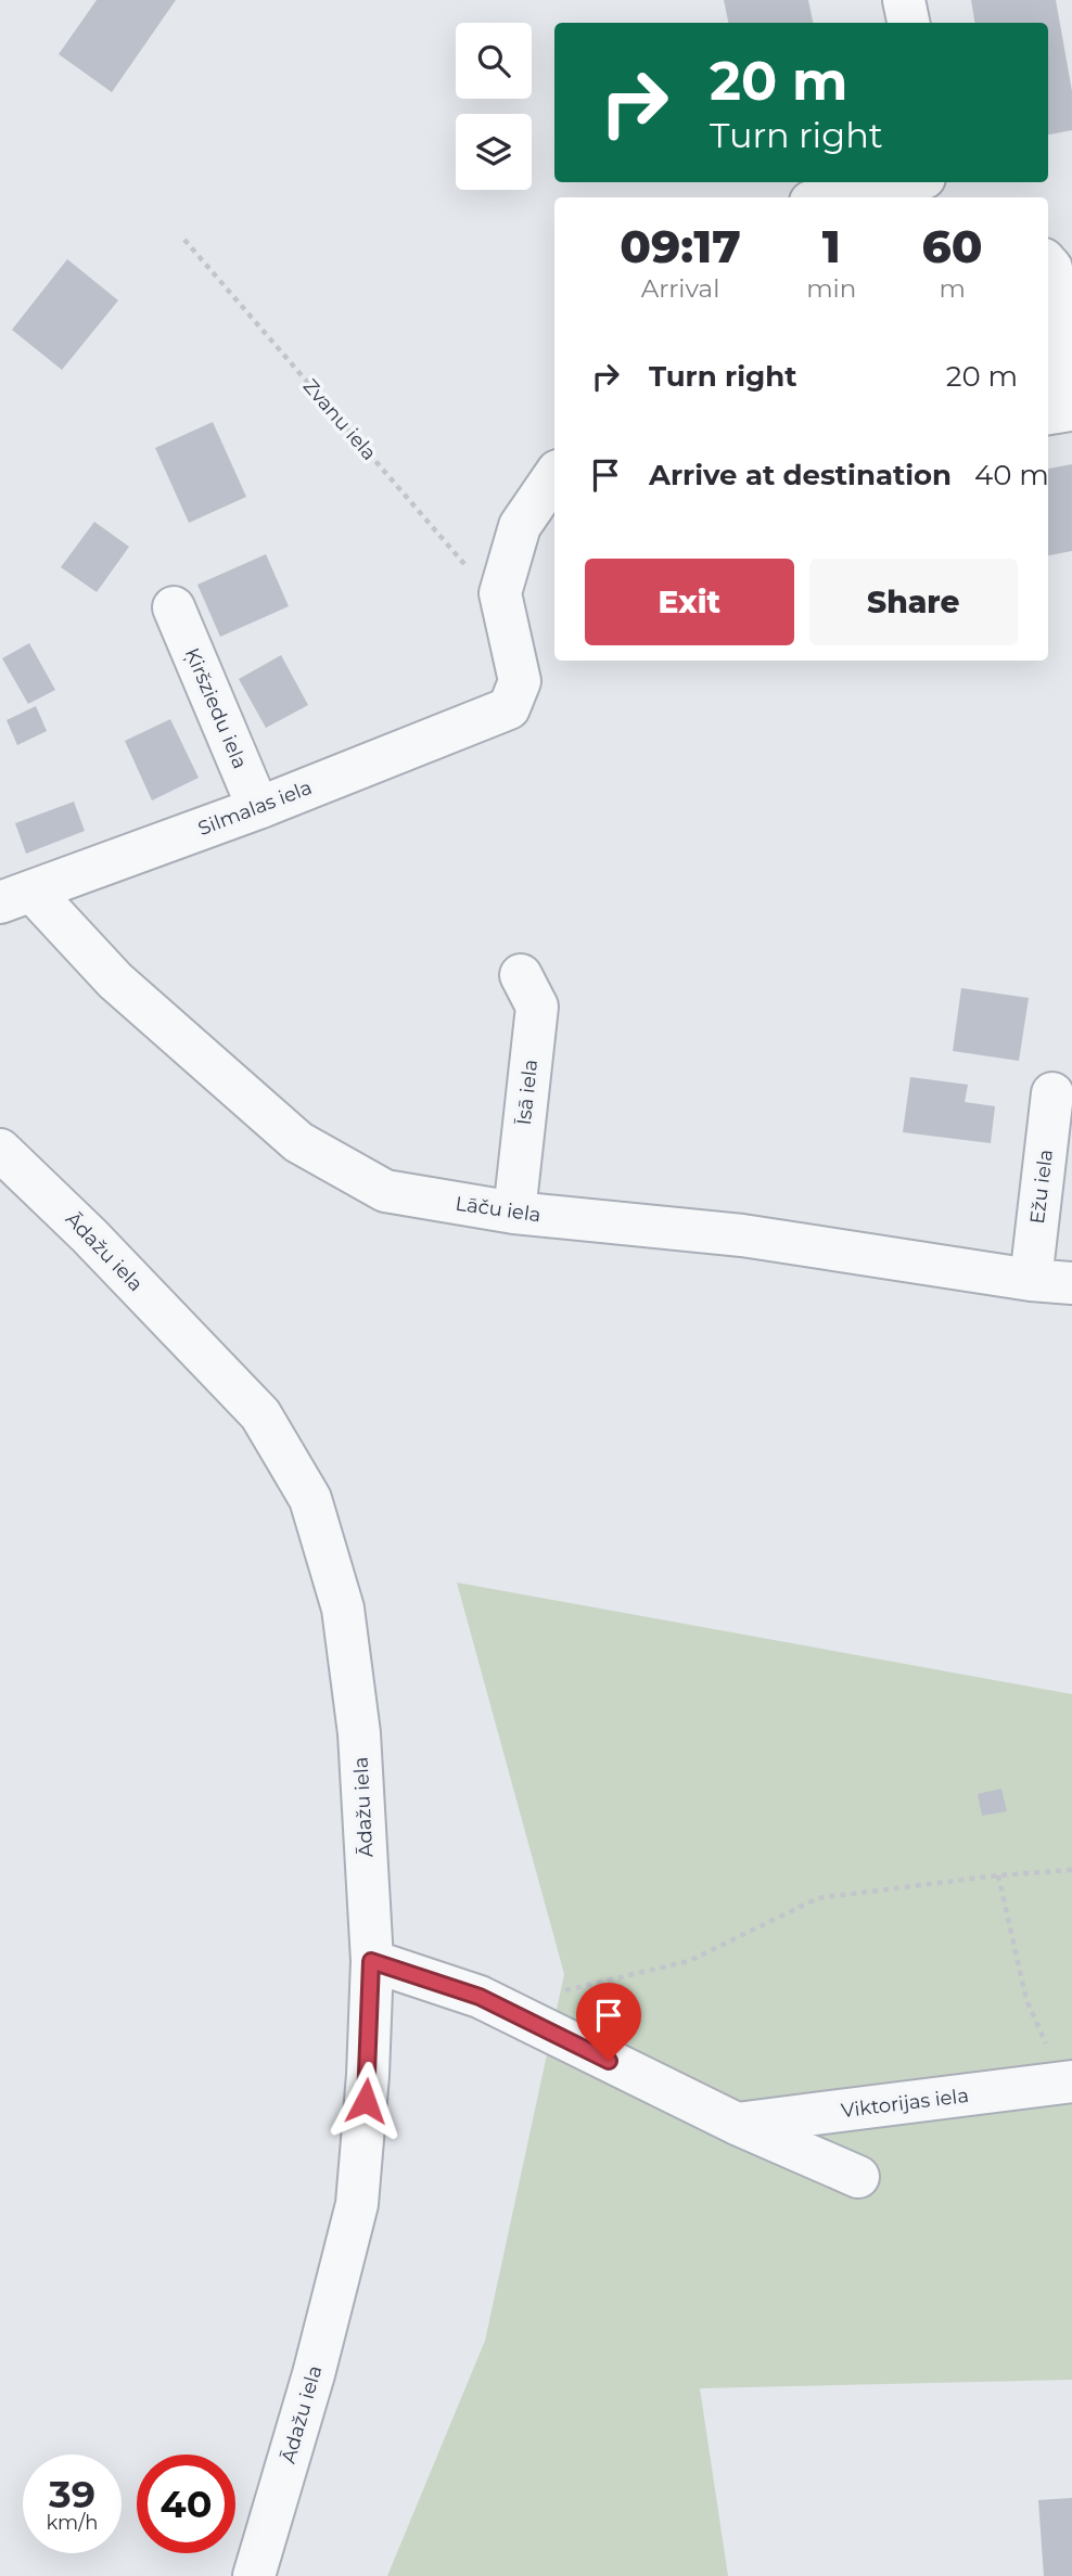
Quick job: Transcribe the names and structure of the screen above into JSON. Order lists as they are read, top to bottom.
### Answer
{
  "streets": {
    "street": [
      "Ķiršziedu iela",
      "Silmalas iela",
      "Īsā iela",
      "Ežu iela",
      "Lāču iela",
      "Ādažu iela",
      "Viktorijas iela"
    ],
    "path": ["Zvanu iela"]
  },
  "crossings": [
    ["Zvanu iela", "Silmalas iela"],
    ["Ķiršziedu iela", "Silmalas iela"],
    ["Silmalas iela", "Lāču iela"],
    ["Īsā iela", "Lāču iela"],
    ["Ežu iela", "Lāču iela"]
  ],
  "page": {
    "turn": ["20 m", "Turn right"],
    "eta": [
      "09:17",
      "Arrival",
      "1",
      "min",
      "60",
      "m"
    ],
    "list": [
      {
        "name": "Turn right",
        "value": "20 m"
      },
      {
        "name": "Arrive at destination",
        "value": "40 m"
      }
    ],
    "buttons": ["Exit", "Share"],
    "speed": "39 km/h",
    "limit": "40"
  }
}
